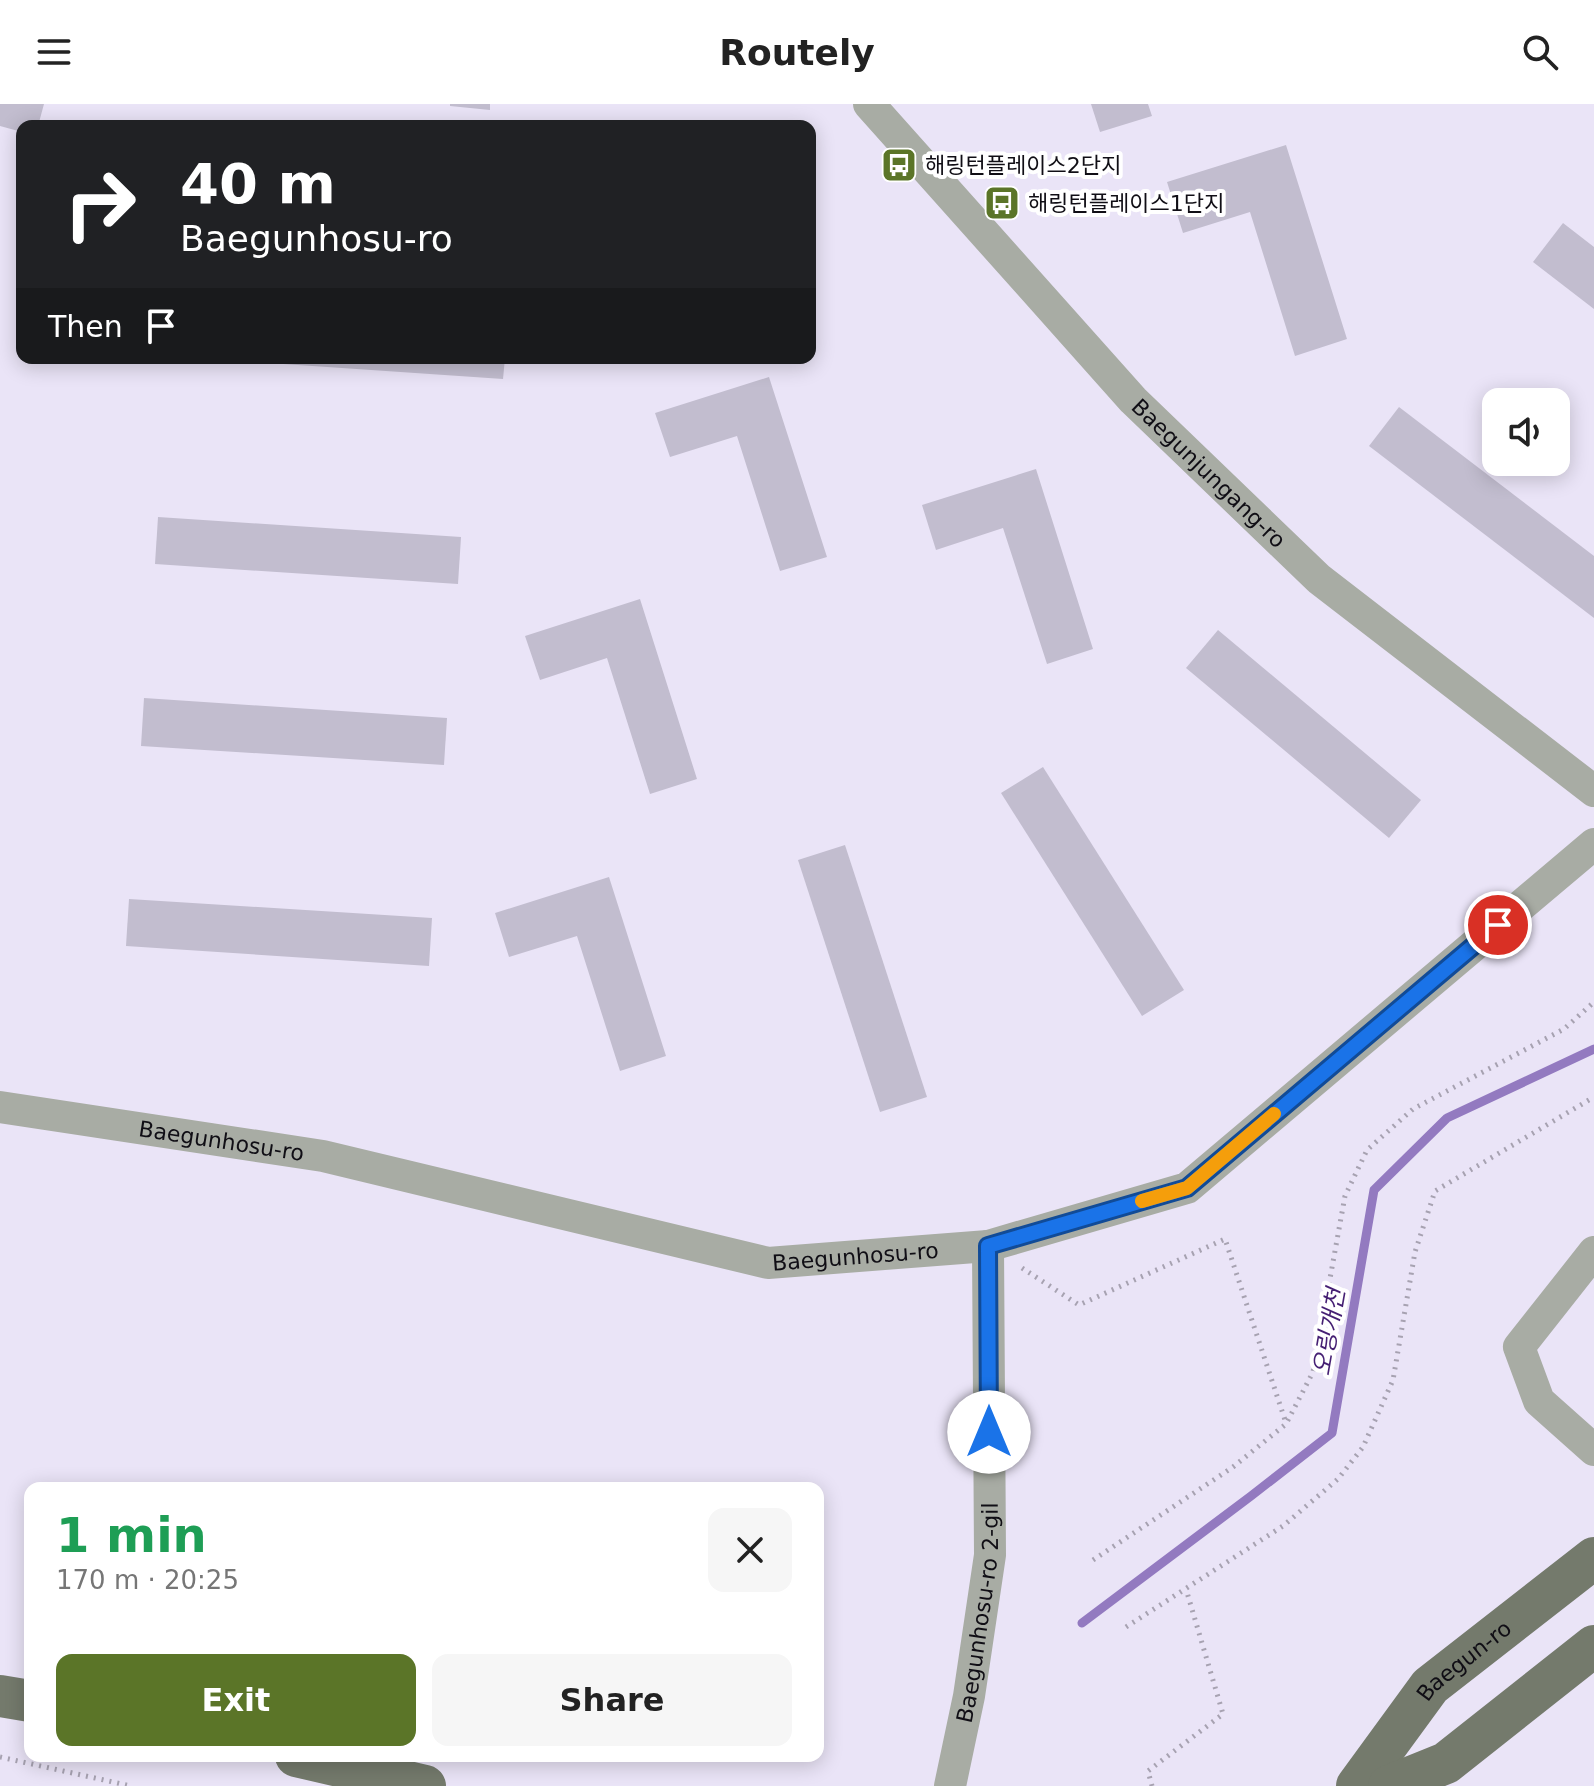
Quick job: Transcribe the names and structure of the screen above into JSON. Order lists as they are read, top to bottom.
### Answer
{
  "streets": {
    "main road": ["Baegun-ro"],
    "street": ["Baegunjungang-ro", "Baegunhosu-ro", "Baegunhosu-ro 2-gil"]
  },
  "crossings": [
    ["Baegunhosu-ro", "Baegunhosu-ro 2-gil"]
  ],
  "water": ["오링개천"],
  "places": {
    "bus stop": ["해링턴플레이스2단지", "해링턴플레이스1단지"]
  },
  "page": {
    "header": "Routely",
    "turn": ["40 m", "Baegunhosu-ro"],
    "then": "Then",
    "heading": ["1 min", "170 m · 20:25"],
    "buttons": ["Exit", "Share"]
  }
}
